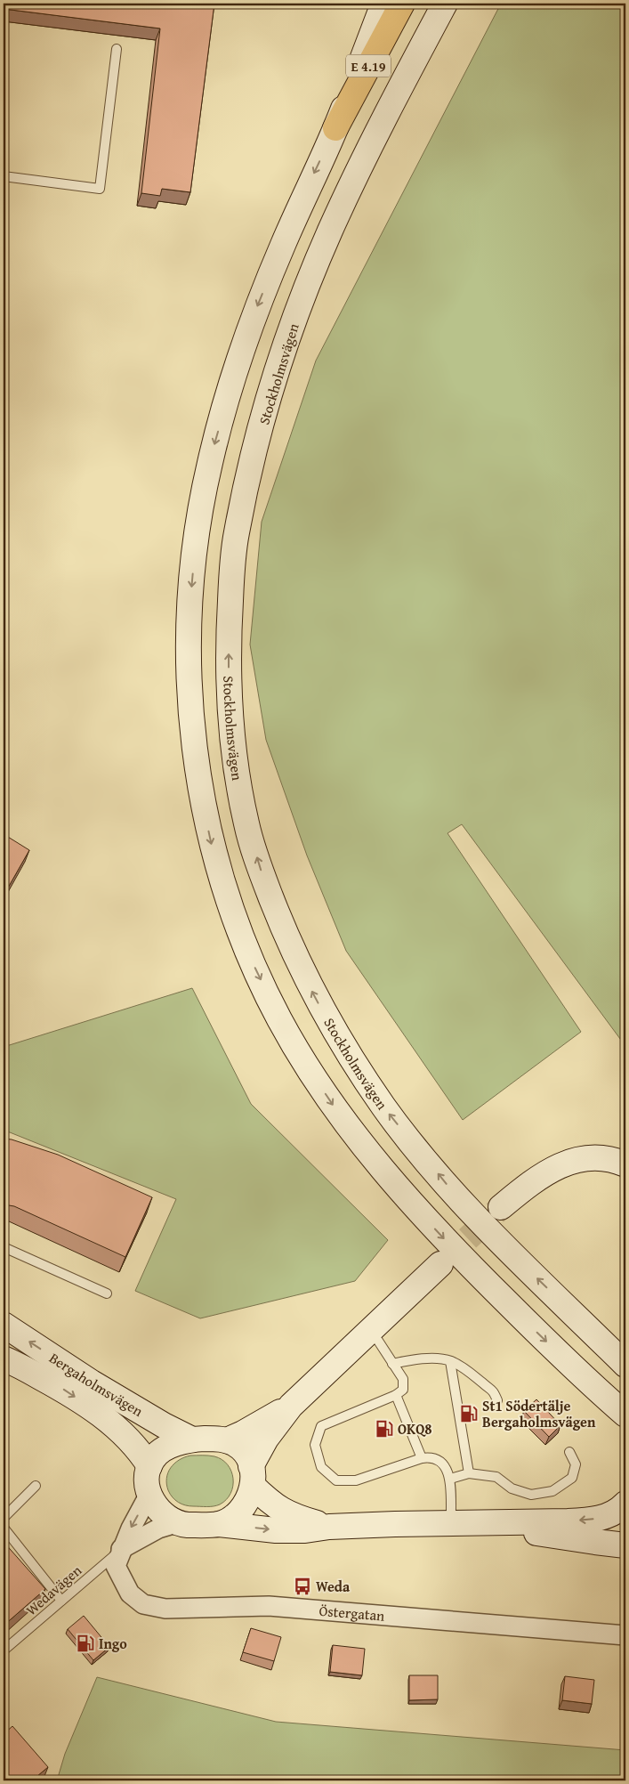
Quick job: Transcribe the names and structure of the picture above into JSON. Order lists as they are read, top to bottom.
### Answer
{
  "streets": {
    "highway": ["E 4.19"],
    "main road": ["Stockholmsvägen", "Bergaholmsvägen"],
    "street": ["Östergatan"],
    "lane": ["Wedavägen"]
  },
  "crossings": [
    ["Bergaholmsvägen", "Östergatan"],
    ["Wedavägen", "Östergatan"]
  ],
  "places": {
    "fuel station": ["St1 Södertälje Bergaholmsvägen", "OKQ8", "Ingo"],
    "bus stop": ["Weda"]
  }
}
